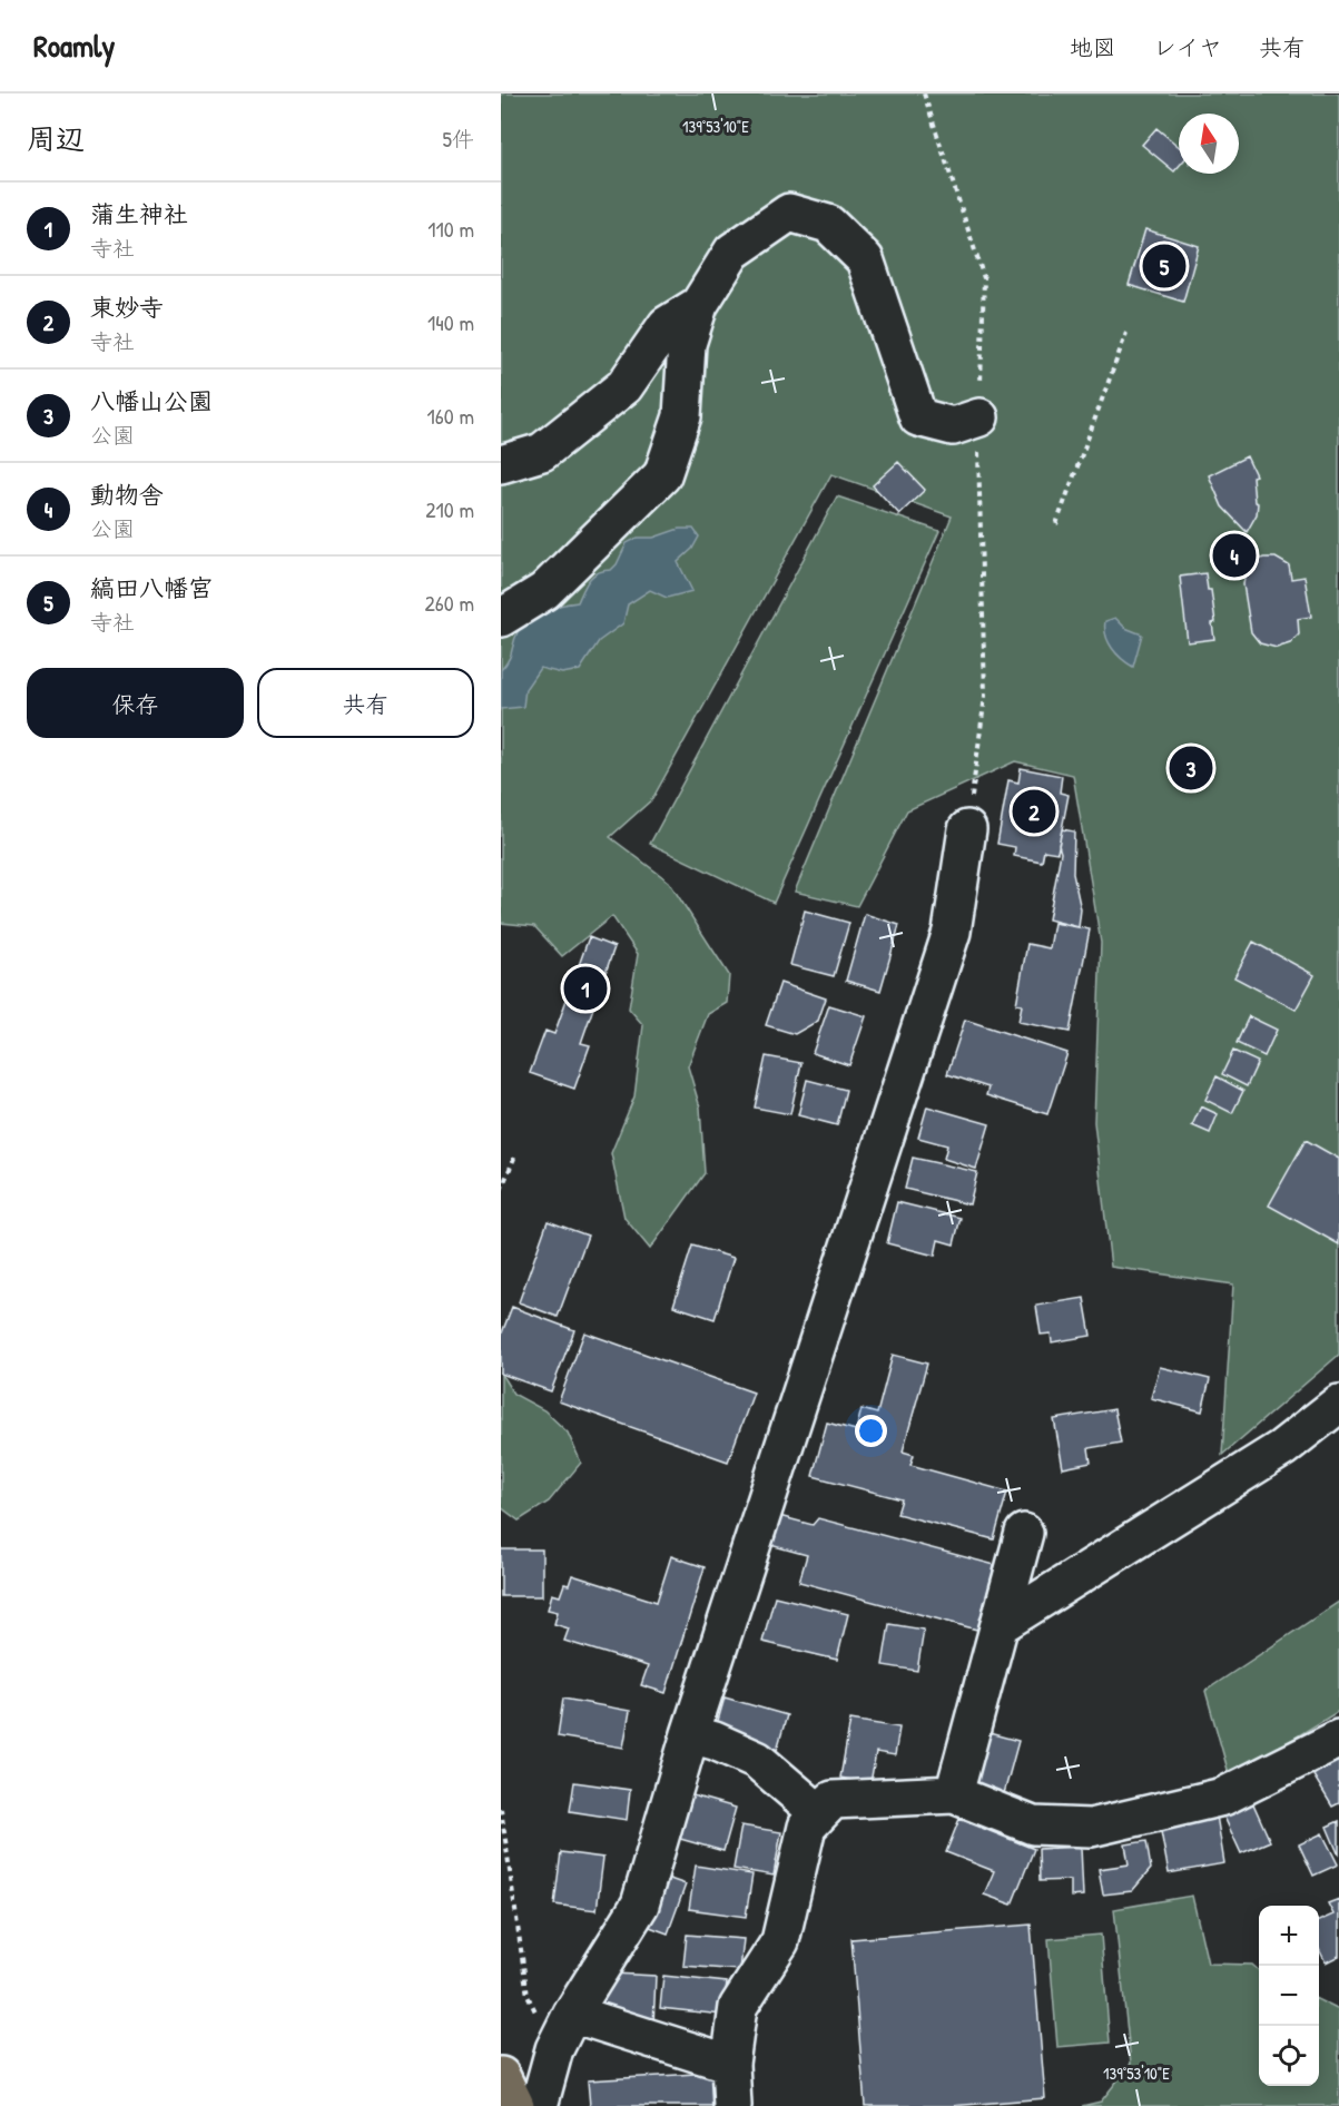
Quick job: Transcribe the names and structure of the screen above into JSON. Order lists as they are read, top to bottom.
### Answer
{
  "north": "top",
  "page": {
    "header": "Roamly",
    "nav": ["地図", "レイヤ", "共有"],
    "heading": ["周辺", "5件"],
    "list": [
      {
        "mark": "1",
        "name": "蒲生神社",
        "note": "寺社",
        "value": "110 m"
      },
      {
        "mark": "2",
        "name": "東妙寺",
        "note": "寺社",
        "value": "140 m"
      },
      {
        "mark": "3",
        "name": "八幡山公園",
        "note": "公園",
        "value": "160 m"
      },
      {
        "mark": "4",
        "name": "動物舎",
        "note": "公園",
        "value": "210 m"
      },
      {
        "mark": "5",
        "name": "縞田八幡宮",
        "note": "寺社",
        "value": "260 m"
      }
    ],
    "pins": [
      "5",
      "4",
      "3",
      "2",
      "1"
    ],
    "buttons": ["保存", "共有"],
    "map_buttons": ["+", "−"]
  },
  "coordinates": ["139°53'10\"E"]
}
